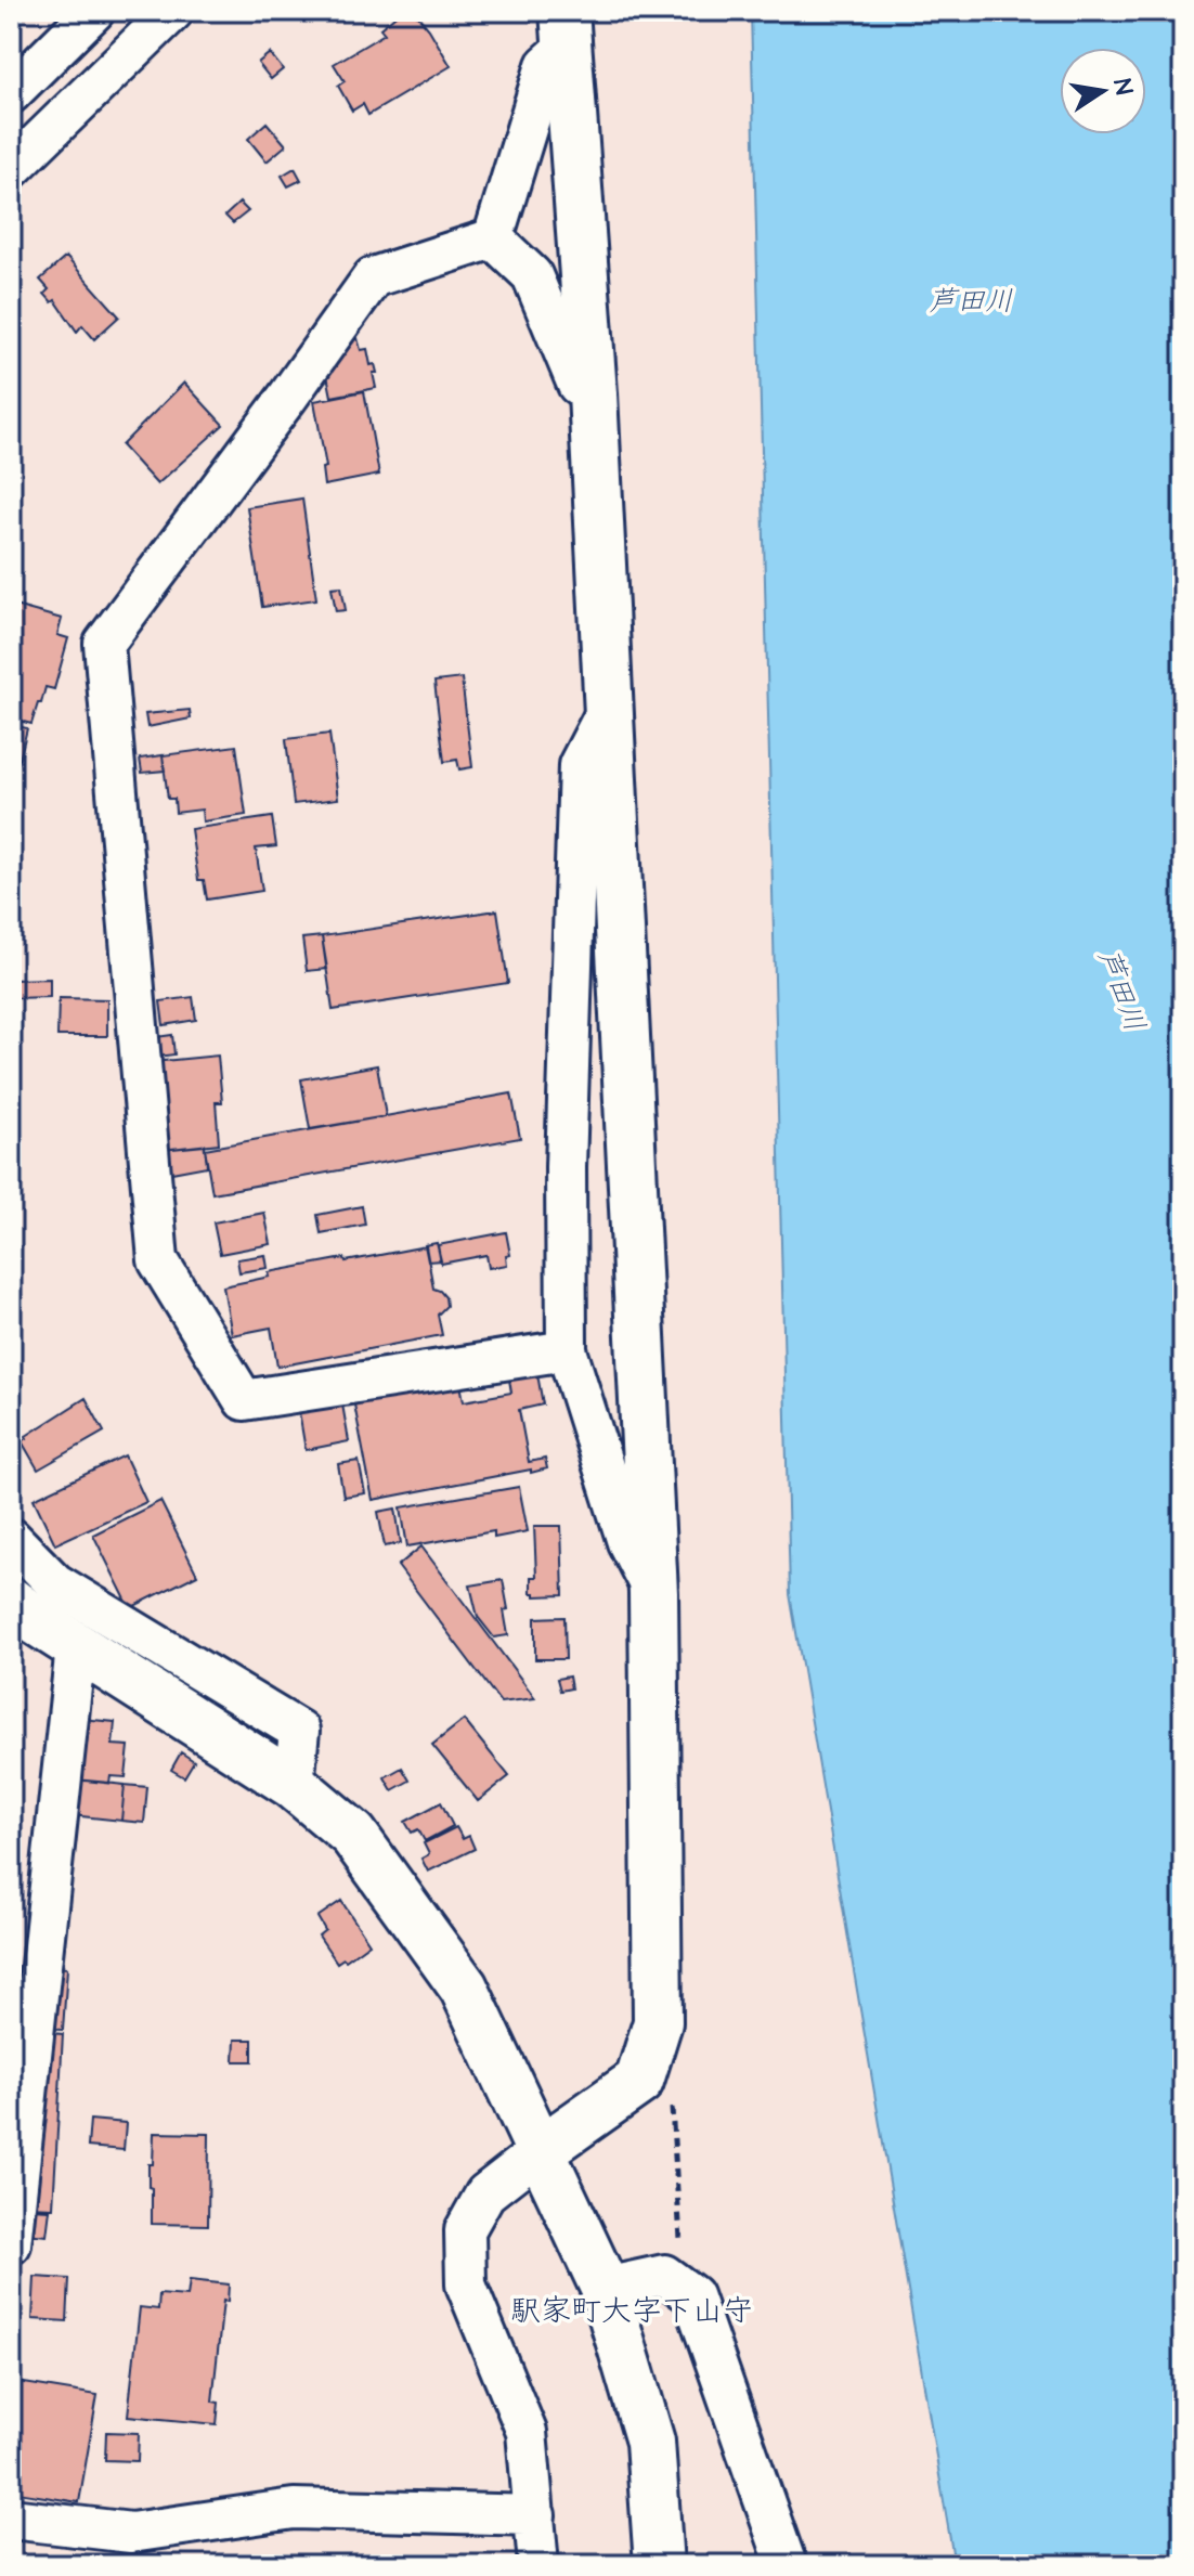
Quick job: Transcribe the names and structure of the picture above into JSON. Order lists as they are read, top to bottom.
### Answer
{
  "districts": ["駅家町大字下山守"],
  "water": ["芦田川"],
  "north": "right"
}
